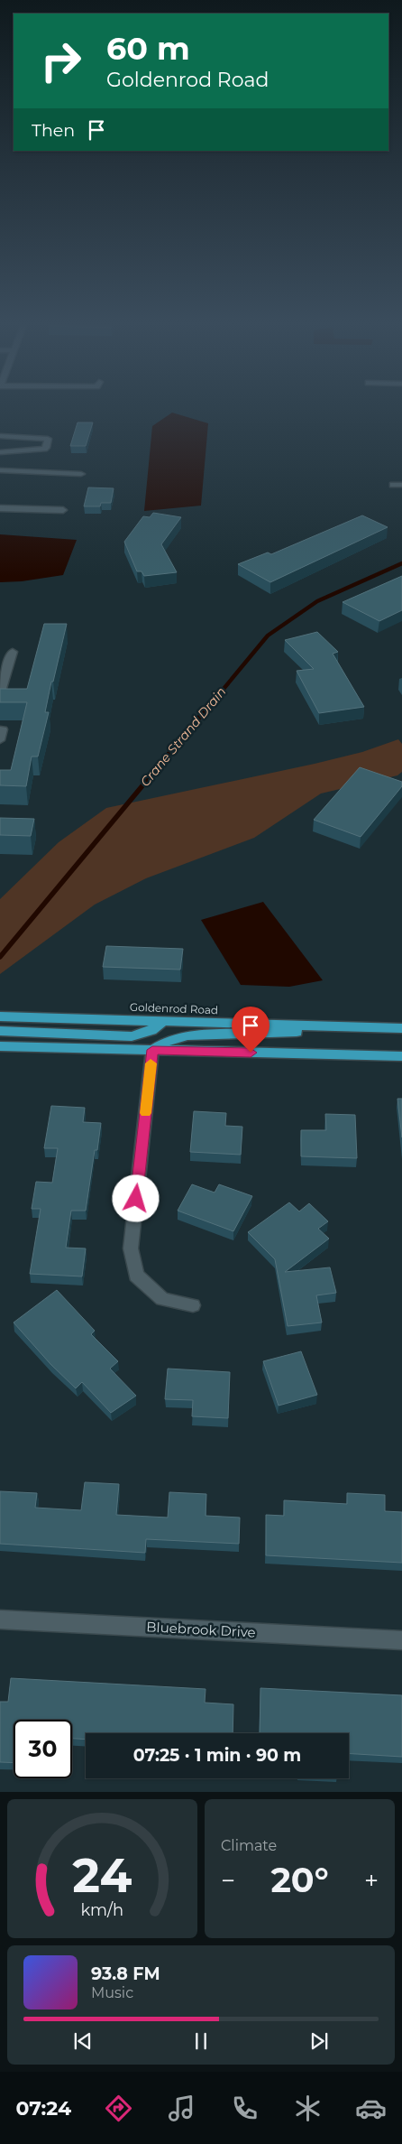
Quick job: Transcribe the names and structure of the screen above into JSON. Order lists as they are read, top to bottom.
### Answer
{
  "streets": {
    "main road": ["Goldenrod Road"],
    "street": ["Bluebrook Drive"]
  },
  "water": ["Crane Strand Drain"],
  "page": {
    "turn": ["60 m", "Goldenrod Road"],
    "then": "Then",
    "limit": "30",
    "trip": "07:25 · 1 min · 90 m",
    "tile": "Climate",
    "heat": ["−", "20°", "+"],
    "song": ["93.8 FM", "Music"],
    "tabs": "07:24",
    "gauge": ["24", "km/h"]
  }
}
